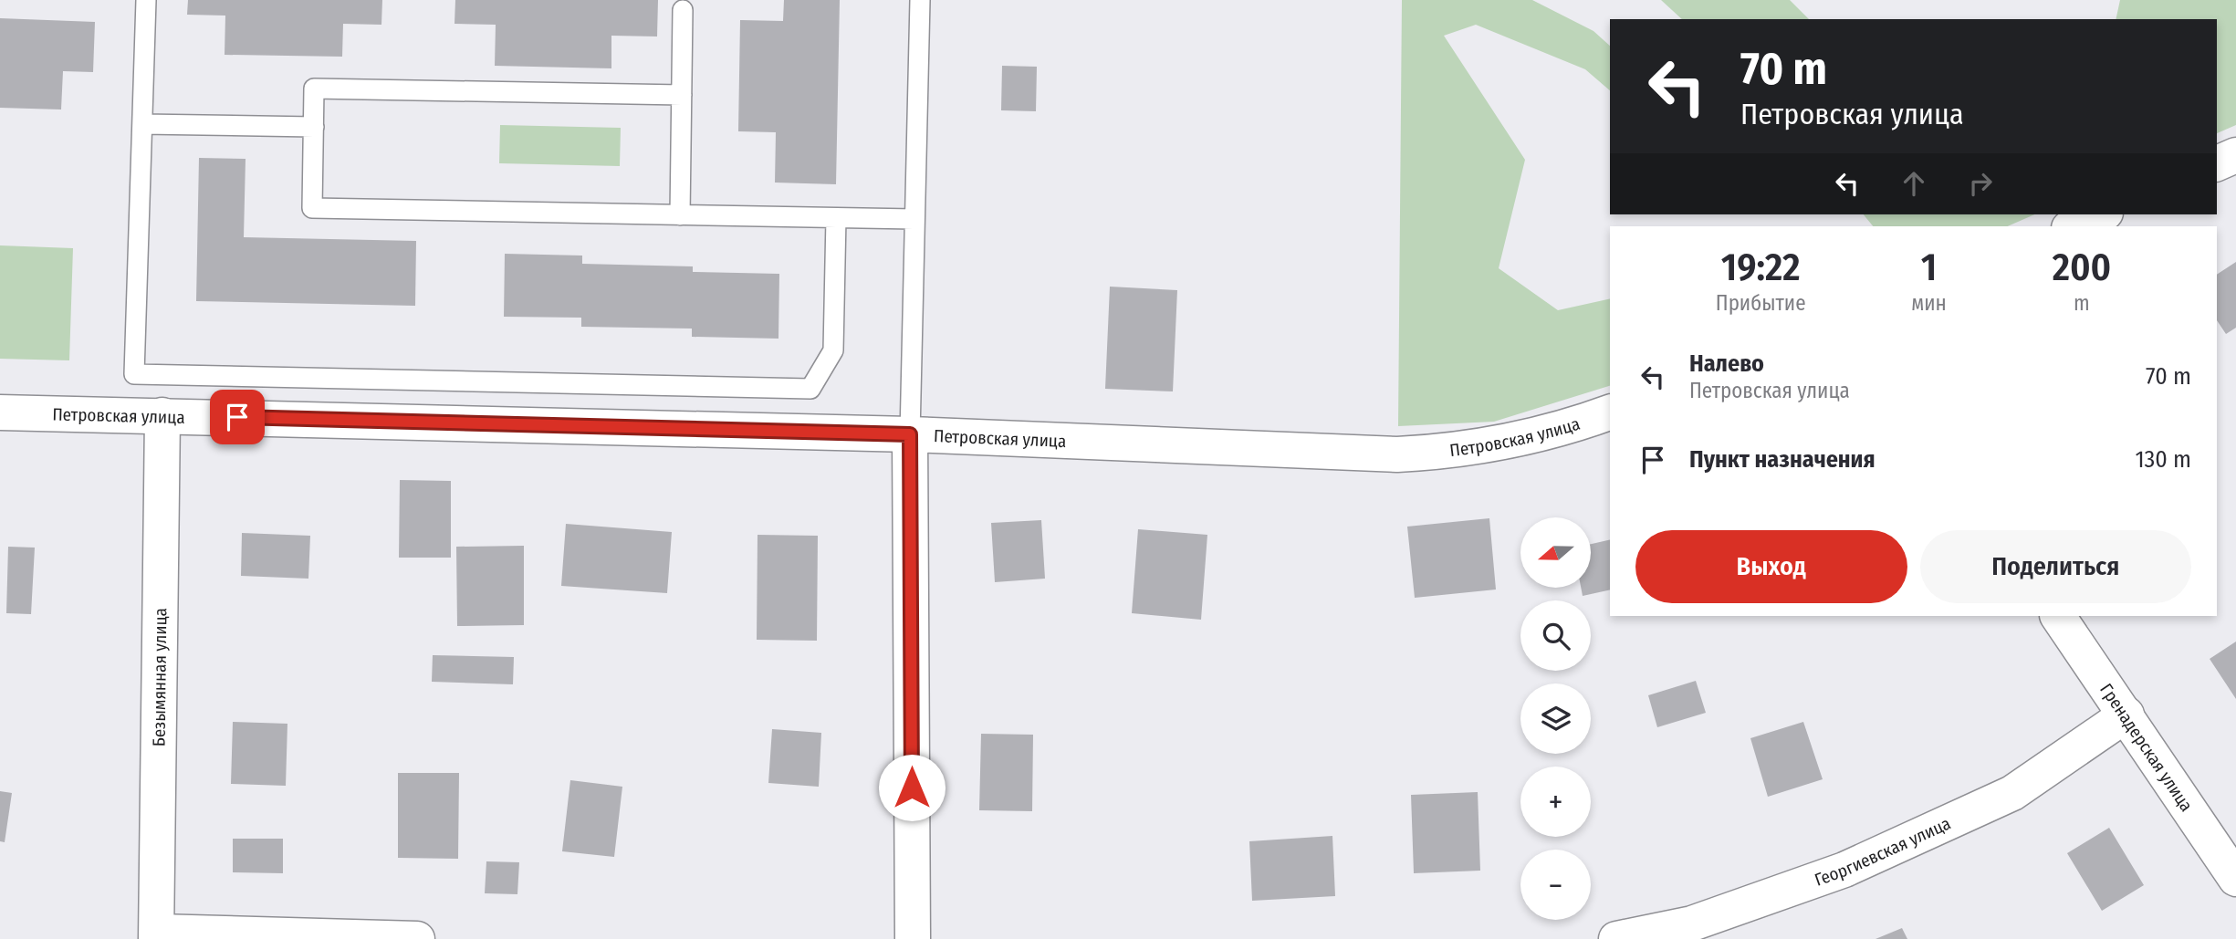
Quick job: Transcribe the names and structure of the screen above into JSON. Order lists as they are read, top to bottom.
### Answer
{
  "streets": {
    "street": [
      "Петровская улица",
      "Безымянная улица",
      "Гренадерская улица",
      "Георгиевская улица"
    ]
  },
  "crossings": [
    ["Петровская улица", "Безымянная улица"],
    ["Гренадерская улица", "Георгиевская улица"]
  ],
  "north": "left",
  "page": {
    "turn": ["70 m", "Петровская улица"],
    "eta": [
      "19:22",
      "Прибытие",
      "1",
      "мин",
      "200",
      "m"
    ],
    "list": [
      {
        "name": "Налево",
        "note": "Петровская улица",
        "value": "70 m"
      },
      {
        "name": "Пункт назначения",
        "value": "130 m"
      }
    ],
    "map_buttons": ["+", "−"],
    "buttons": ["Выход", "Поделиться"]
  }
}
